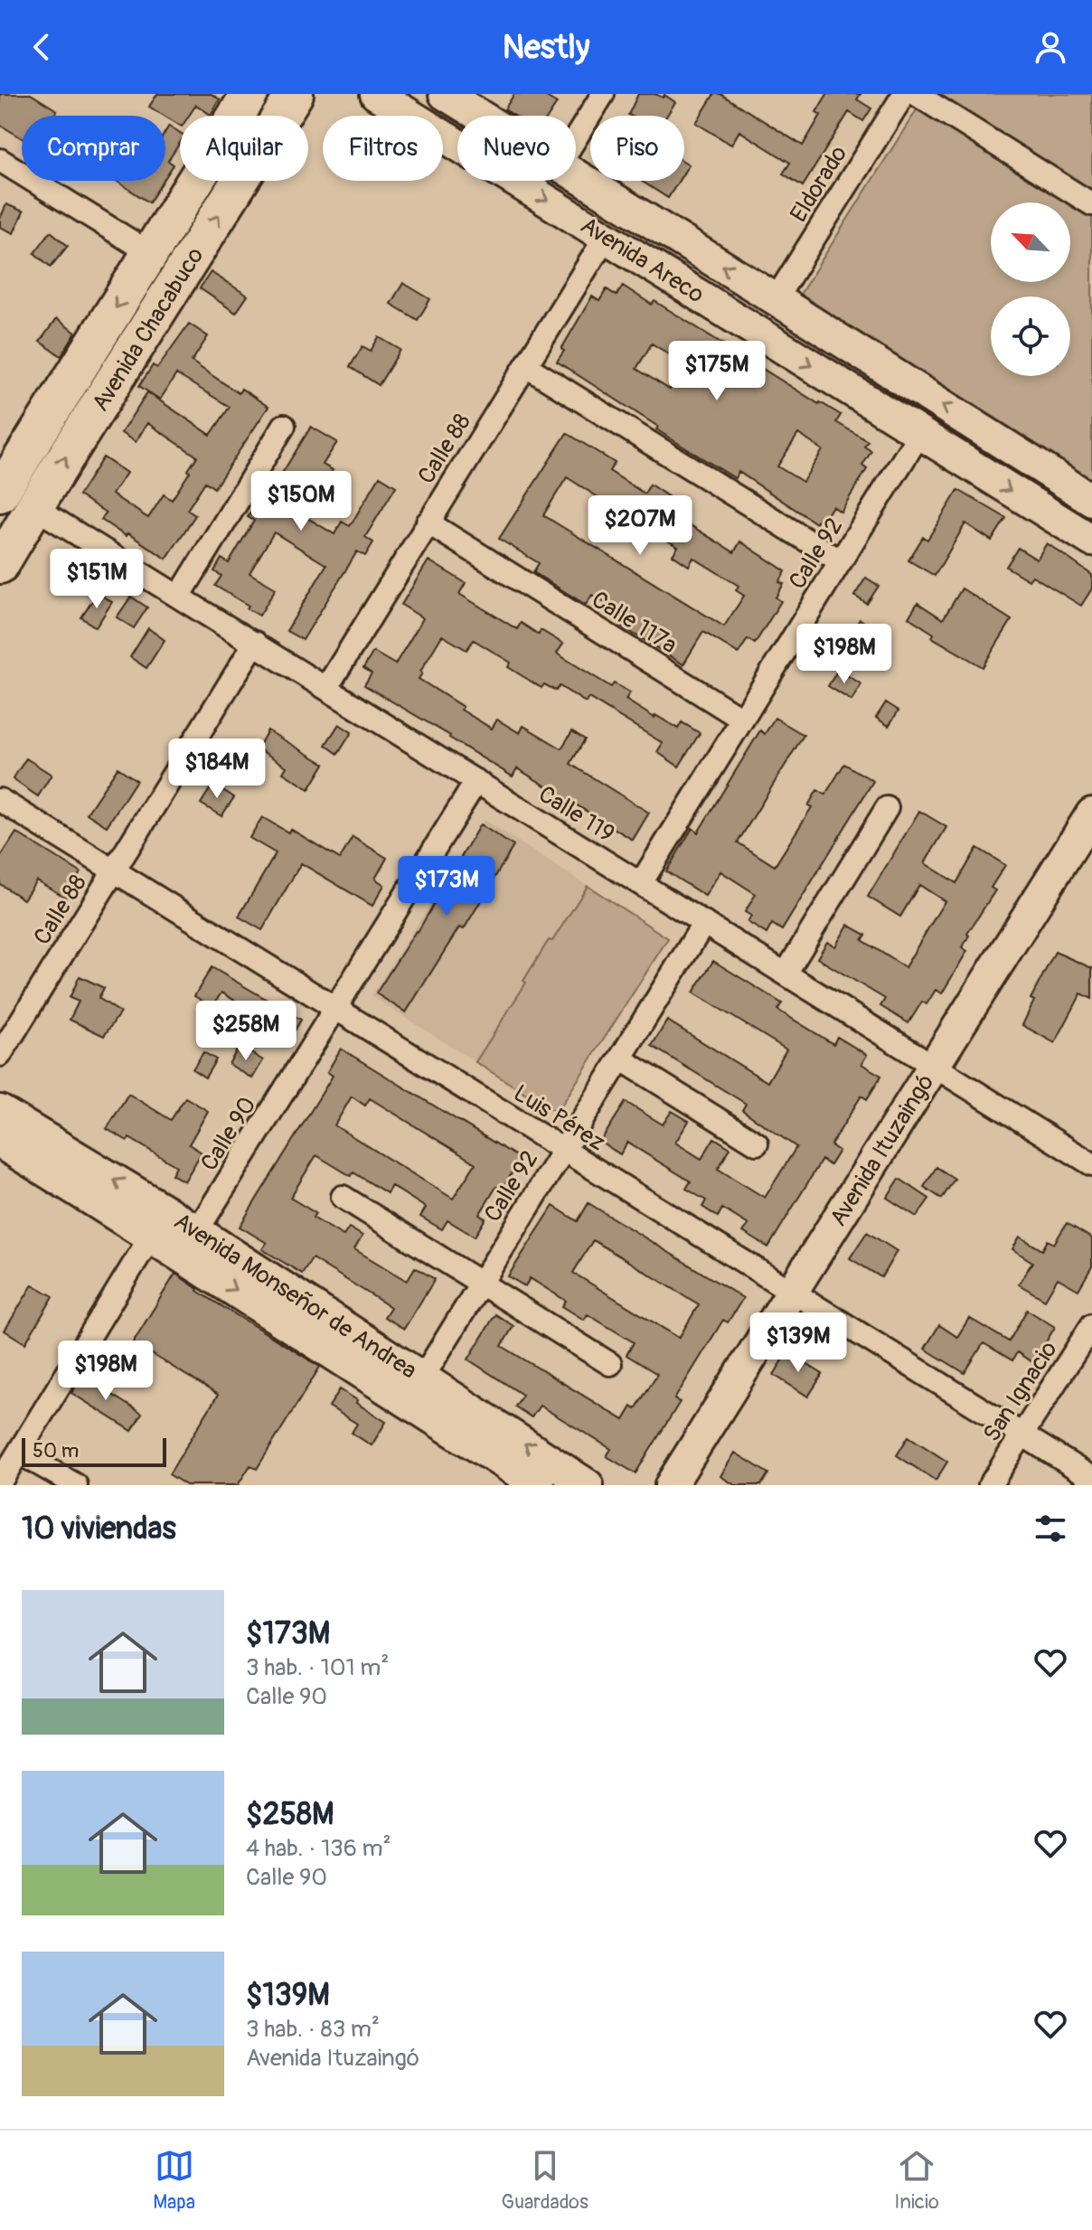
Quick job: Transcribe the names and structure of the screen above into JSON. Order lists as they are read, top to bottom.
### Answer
{
  "streets": {
    "main road": [
      "Avenida Areco",
      "Avenida Chacabuco",
      "Avenida Ituzaingó",
      "Avenida Monseñor de Andrea"
    ],
    "street": [
      "Eldorado",
      "Calle 88",
      "Calle 92",
      "Calle 117a",
      "Calle 119",
      "Luis Pérez",
      "Calle 90",
      "San Ignacio"
    ]
  },
  "crossings": [
    ["Eldorado", "Avenida Areco"],
    ["Avenida Areco", "Calle 88"],
    ["Avenida Areco", "Calle 92"],
    ["Avenida Chacabuco", "Calle 119"],
    ["Calle 88", "Calle 117a"],
    ["Calle 88", "Calle 119"],
    ["Calle 88", "Luis Pérez"],
    ["Calle 92", "Calle 117a"],
    ["Calle 92", "Calle 119"],
    ["Calle 92", "Luis Pérez"],
    ["Calle 92", "Avenida Monseñor de Andrea"],
    ["Calle 119", "Calle 90"],
    ["Calle 119", "Avenida Ituzaingó"],
    ["Luis Pérez", "Calle 90"],
    ["Luis Pérez", "Avenida Ituzaingó"],
    ["Luis Pérez", "San Ignacio"],
    ["Calle 90", "Avenida Monseñor de Andrea"]
  ],
  "scale_bar": "50 m",
  "north": "top left",
  "page": {
    "header": "Nestly",
    "chip": [
      "Comprar",
      "Alquilar",
      "Filtros",
      "Nuevo",
      "Piso"
    ],
    "price": [
      "$175M",
      "$150M",
      "$207M",
      "$151M",
      "$198M",
      "$184M",
      "$173M",
      "$258M",
      "$139M",
      "$198M"
    ],
    "scale": "50 m",
    "heading": "10 viviendas",
    "list": [
      {
        "name": "$173M",
        "note": "3 hab. · 101 m² · Calle 90"
      },
      {
        "name": "$258M",
        "note": "4 hab. · 136 m² · Calle 90"
      },
      {
        "name": "$139M",
        "note": "3 hab. · 83 m² · Avenida Ituzaingó"
      }
    ],
    "tabs": ["Mapa", "Guardados", "Inicio"]
  }
}
